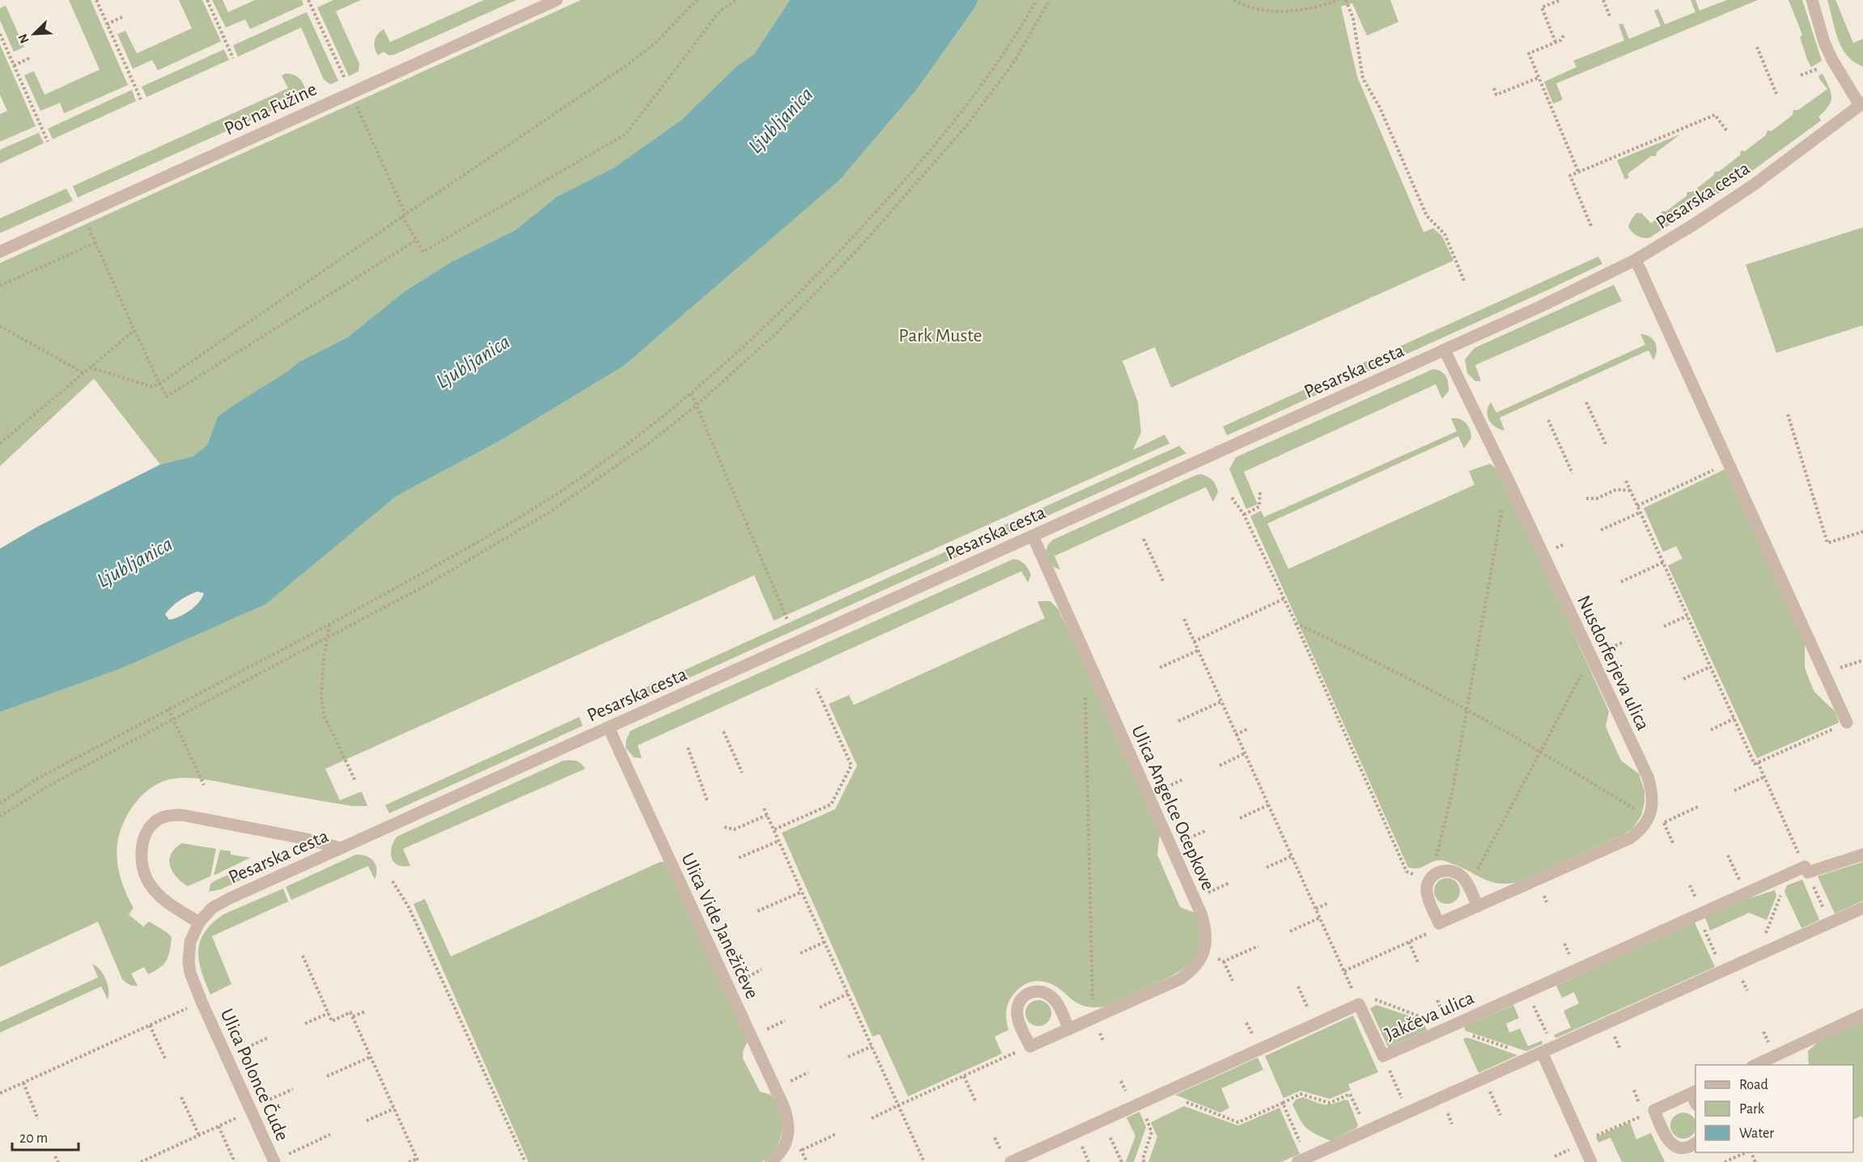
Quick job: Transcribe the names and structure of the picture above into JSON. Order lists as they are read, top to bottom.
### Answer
{
  "streets": {
    "street": [
      "Pot na Fužine",
      "Pesarska cesta",
      "Nusdorferjeva ulica",
      "Ulica Angelce Ocepkove",
      "Ulica Vide Janežičeve",
      "Jakčeva ulica",
      "Ulica Polonce Čude"
    ]
  },
  "crossings": [
    ["Pesarska cesta", "Nusdorferjeva ulica"],
    ["Pesarska cesta", "Ulica Angelce Ocepkove"],
    ["Pesarska cesta", "Ulica Vide Janežičeve"],
    ["Pesarska cesta", "Ulica Polonce Čude"]
  ],
  "water": ["Ljubljanica"],
  "parks": ["Park Muste"],
  "legend": ["Road", "Park", "Water"],
  "scale_bar": "20 m",
  "north": "bottom left"
}
